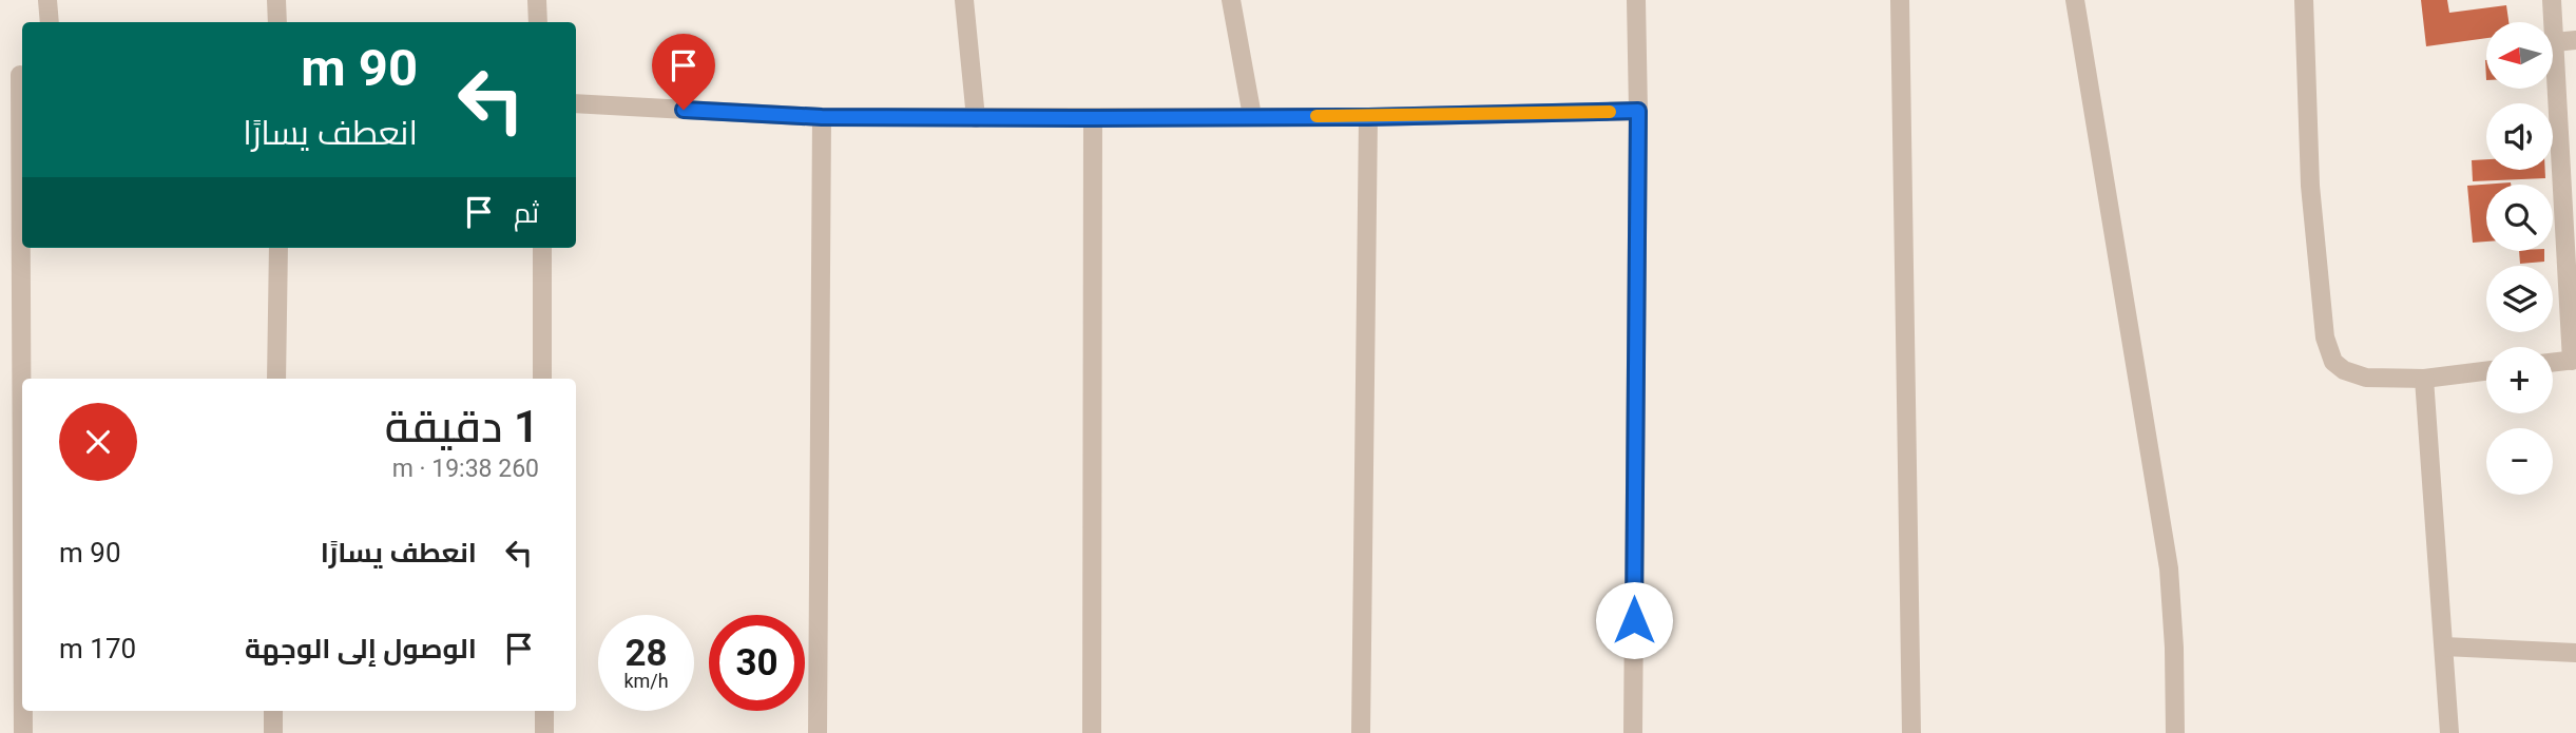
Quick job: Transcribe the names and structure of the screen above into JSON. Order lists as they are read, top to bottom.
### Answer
{
  "north": "left",
  "page": {
    "map_buttons": ["+", "−"],
    "turn": ["90 m", "انعطف يسارًا"],
    "then": "ثم",
    "heading": ["1 دقيقة", "260 m · 19:38"],
    "list": [
      {
        "name": "انعطف يسارًا",
        "value": "90 m"
      },
      {
        "name": "الوصول إلى الوجهة",
        "value": "170 m"
      }
    ],
    "speed": "28 km/h",
    "limit": "30"
  }
}
